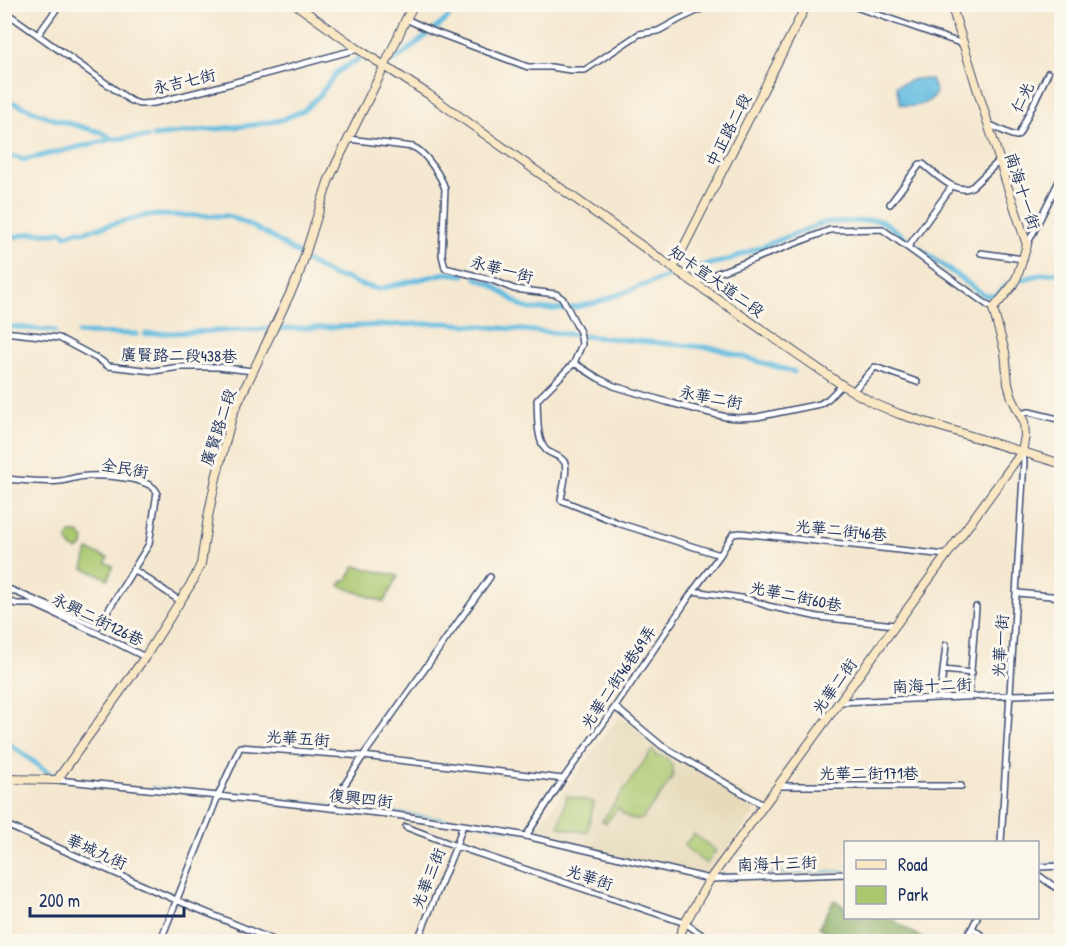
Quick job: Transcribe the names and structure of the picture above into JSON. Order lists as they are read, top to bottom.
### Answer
{
  "streets": {
    "street": [
      "永吉七街",
      "仁光",
      "中正路二段",
      "南海十一街",
      "永華一街",
      "知卡宣大道二段",
      "廣賢路二段438巷",
      "永華二街",
      "廣賢路二段",
      "全民街",
      "光華二街46巷",
      "光華二街60巷",
      "永興二街126巷",
      "光華一街",
      "光華二街46巷69弄",
      "南海十二街",
      "光華二街",
      "光華五街",
      "光華二街171巷",
      "復興四街",
      "華城九街",
      "南海十三街",
      "光華街",
      "光華三街"
    ]
  },
  "crossings": [
    ["永吉七街", "知卡宣大道二段"],
    ["仁光", "南海十一街"],
    ["中正路二段", "知卡宣大道二段"],
    ["永華一街", "永華二街"],
    ["永華一街", "廣賢路二段"],
    ["知卡宣大道二段", "永華二街"],
    ["知卡宣大道二段", "廣賢路二段"],
    ["知卡宣大道二段", "光華一街"],
    ["知卡宣大道二段", "光華二街"],
    ["廣賢路二段438巷", "廣賢路二段"],
    ["廣賢路二段", "永興二街126巷"],
    ["廣賢路二段", "復興四街"],
    ["光華二街46巷", "光華二街46巷69弄"],
    ["光華二街46巷", "光華二街"],
    ["光華二街60巷", "光華二街46巷69弄"],
    ["光華二街60巷", "光華二街"],
    ["光華一街", "南海十二街"],
    ["光華一街", "光華二街"],
    ["光華二街46巷69弄", "光華五街"],
    ["光華二街46巷69弄", "復興四街"],
    ["南海十二街", "光華二街"],
    ["光華二街", "光華二街171巷"],
    ["光華二街", "復興四街"],
    ["光華二街", "南海十三街"],
    ["光華二街", "光華街"],
    ["光華五街", "復興四街"],
    ["光華五街", "華城九街"],
    ["復興四街", "南海十三街"],
    ["復興四街", "光華三街"],
    ["光華街", "光華三街"]
  ],
  "legend": ["Road", "Park"],
  "scale_bar": "200 m"
}
